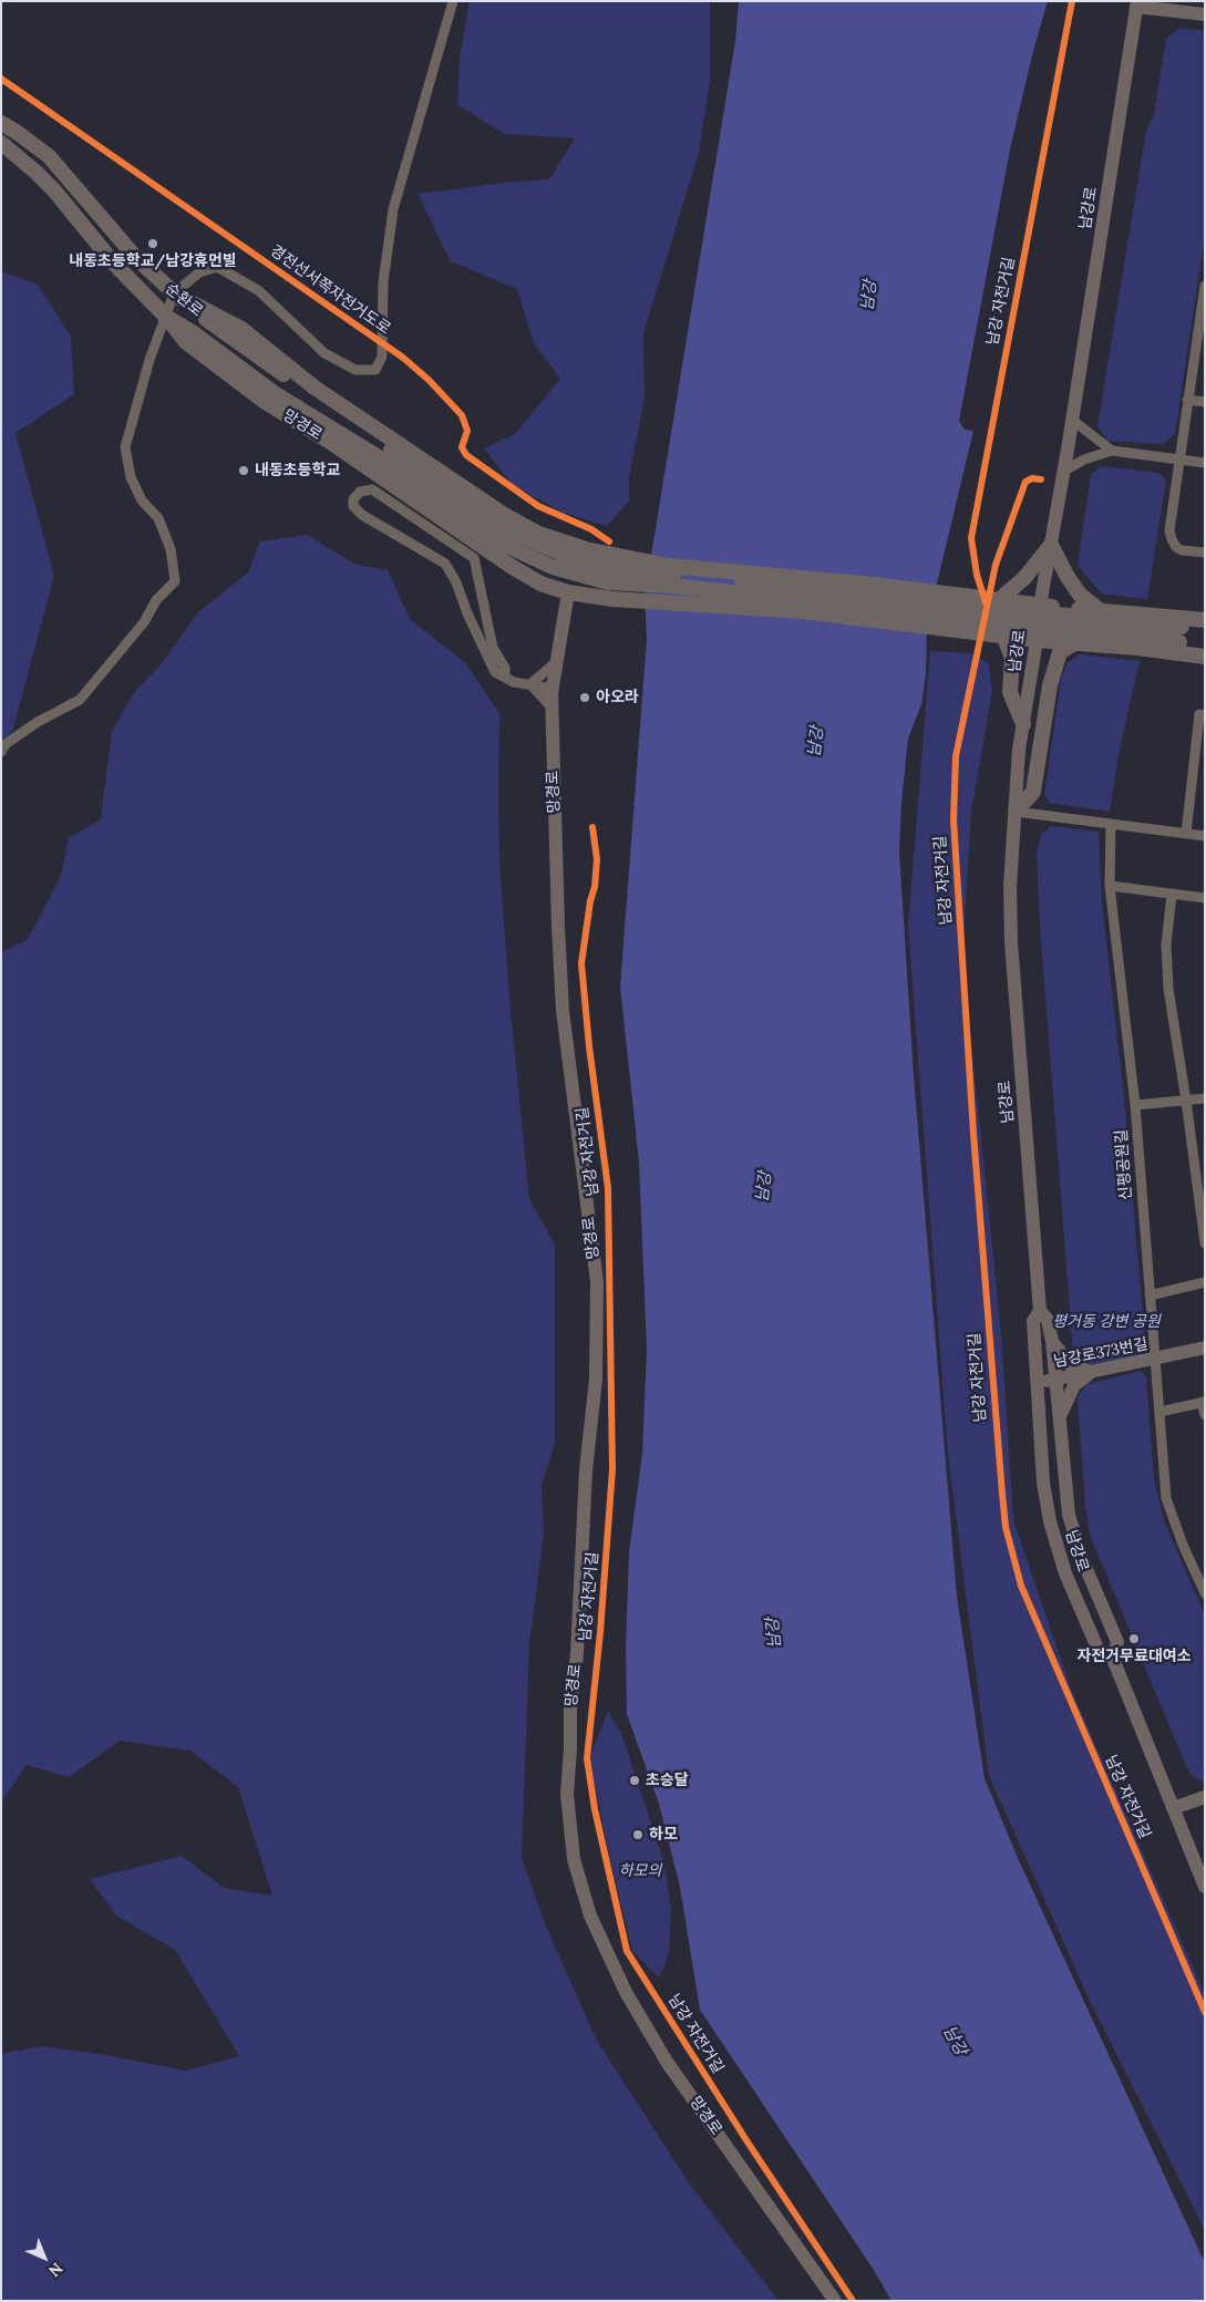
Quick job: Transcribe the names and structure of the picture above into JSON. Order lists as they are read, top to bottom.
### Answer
{
  "streets": {
    "main road": ["순환로", "망경로"],
    "street": ["남강로", "신평공원길", "남강로373번길"],
    "cycle path": ["경전선서쪽자전거도로", "남강 자전거길"]
  },
  "crossings": [
    ["남강로", "남강로373번길"],
    ["순환로", "망경로"],
    ["신평공원길", "남강로373번길"]
  ],
  "water": ["남강"],
  "parks": ["평거동 강변 공원", "하모의"],
  "places": [
    "내동초등학교/남강휴먼빌",
    "내동초등학교",
    "아오라",
    "자전거무료대여소",
    "초승달",
    "하모"
  ],
  "north": "bottom right"
}
